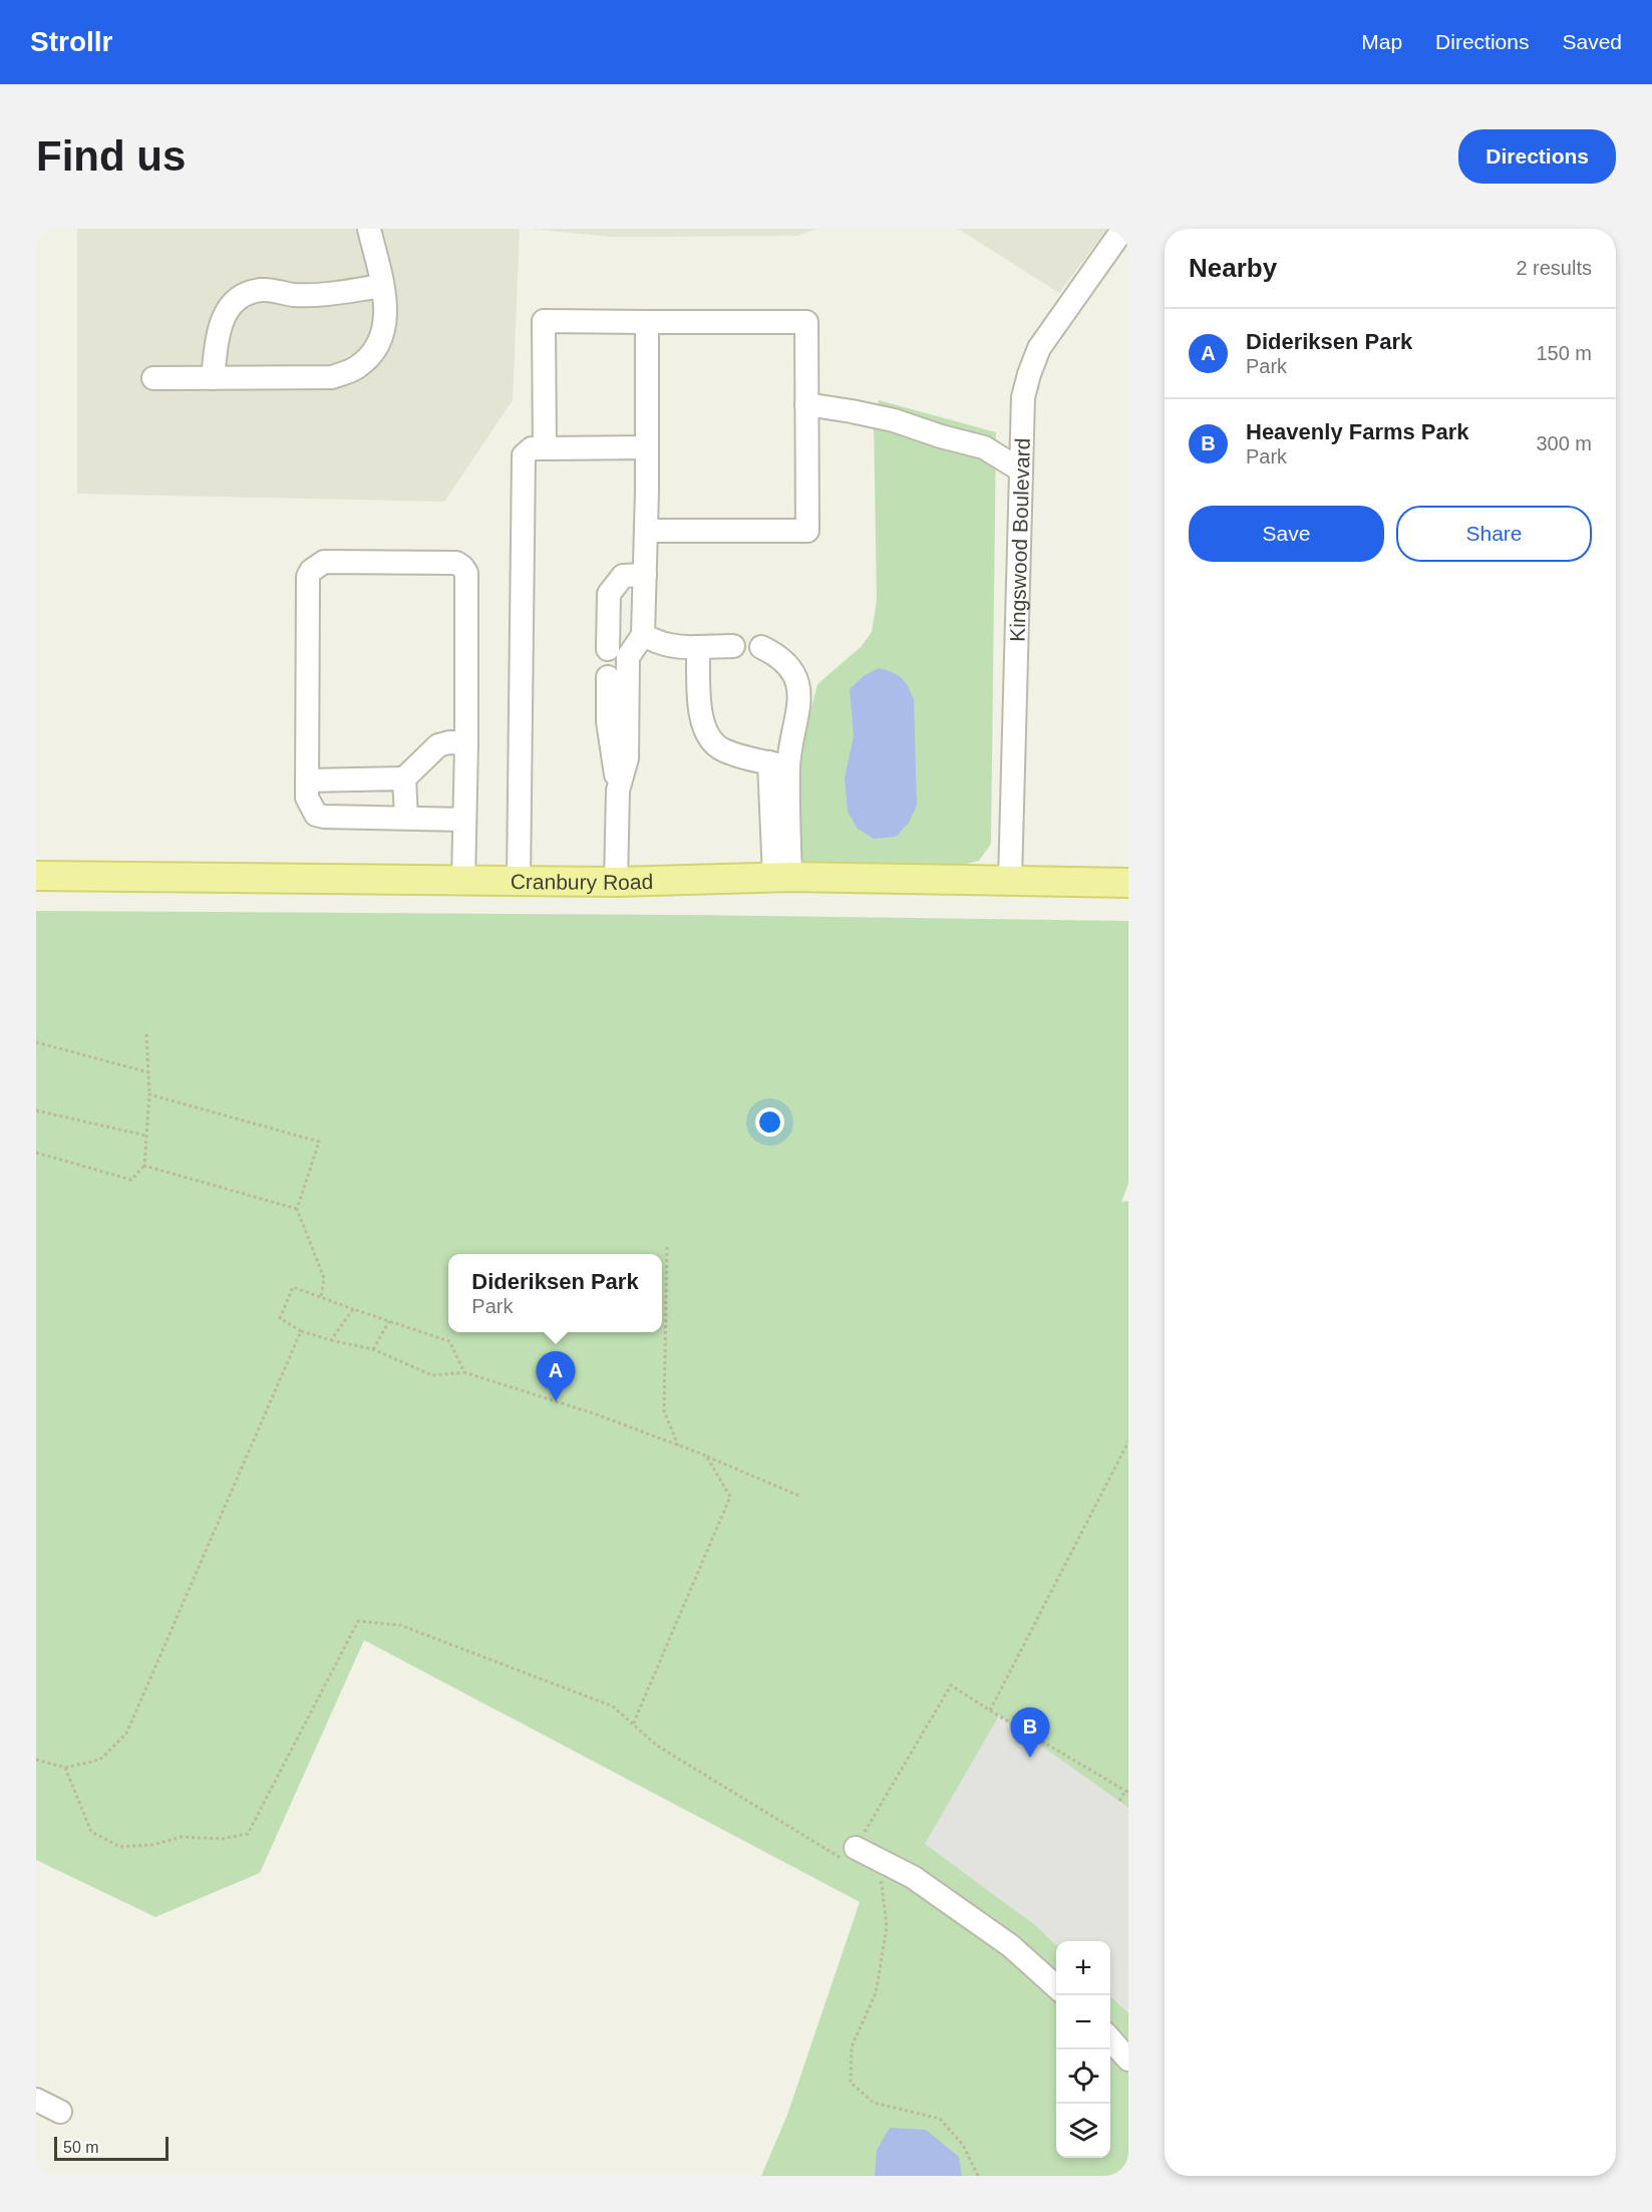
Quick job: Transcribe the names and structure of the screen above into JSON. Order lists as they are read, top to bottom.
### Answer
{
  "streets": {
    "main road": ["Cranbury Road"],
    "street": ["Kingswood Boulevard"]
  },
  "crossings": [
    ["Kingswood Boulevard", "Cranbury Road"]
  ],
  "scale_bar": "50 m",
  "page": {
    "header": "Strollr",
    "nav": ["Map", "Directions", "Saved"],
    "buttons": [
      "Directions",
      ["Save", "Share"]
    ],
    "title": "Find us",
    "heading": ["Nearby", "2 results"],
    "list": [
      {
        "mark": "A",
        "name": "Dideriksen Park",
        "note": "Park",
        "value": "150 m"
      },
      {
        "mark": "B",
        "name": "Heavenly Farms Park",
        "note": "Park",
        "value": "300 m"
      }
    ],
    "popup": ["Dideriksen Park", "Park"],
    "pins": ["A", "B"],
    "map_buttons": ["+", "−"],
    "scale": "50 m"
  }
}
